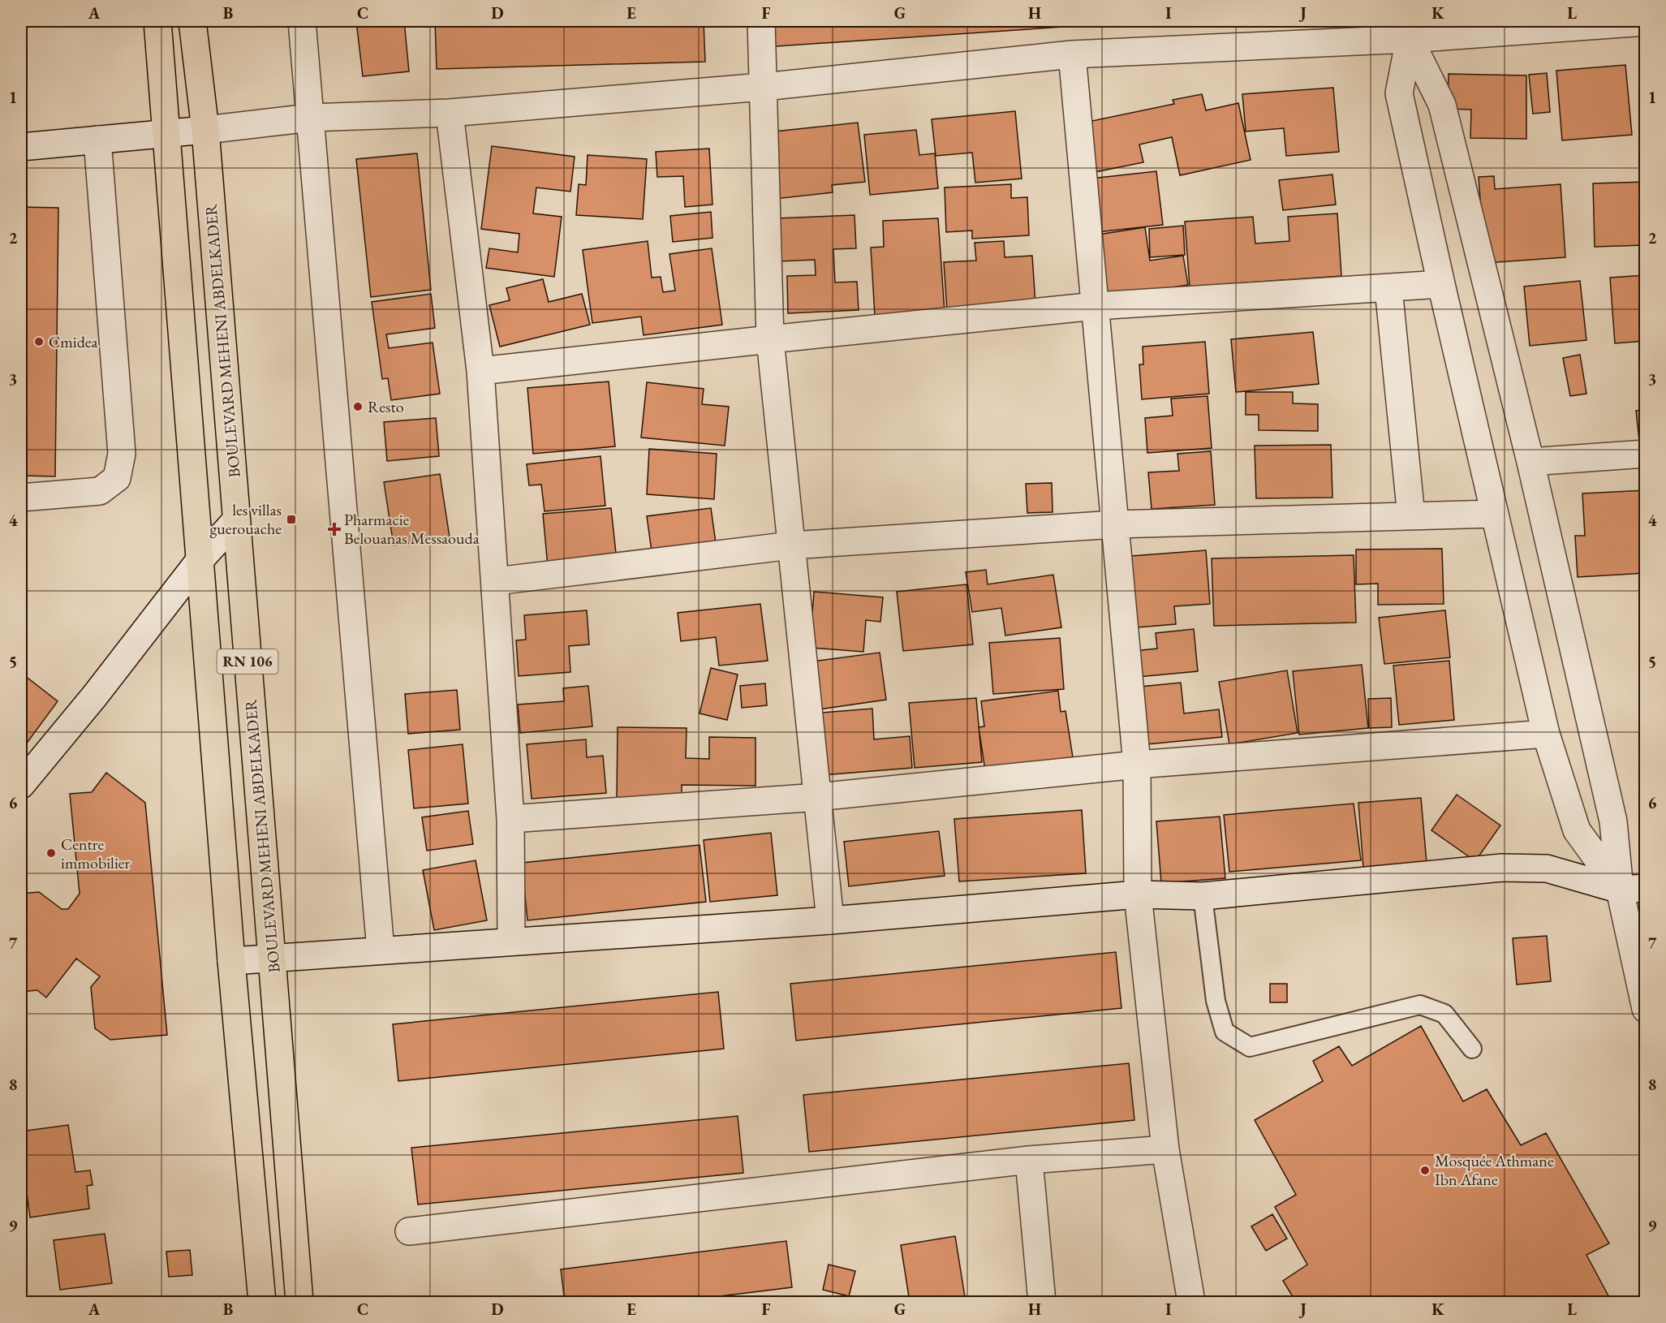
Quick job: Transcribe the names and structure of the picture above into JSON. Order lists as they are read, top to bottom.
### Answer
{
  "streets": {
    "main road": ["BOULEVARD MEHENI ABDELKADER", "RN 106"]
  },
  "places": {
    "other": [
      "Cmidea",
      "Resto",
      "Centre immobilier",
      "Mosquée Athmane Ibn Afane"
    ],
    "transit": ["les villas guerouache"],
    "health": ["Pharmacie Belouanas Messaouda"]
  },
  "grid": {
    "columns": [
      "A",
      "B",
      "C",
      "D",
      "E",
      "F",
      "G",
      "H",
      "I",
      "J",
      "K",
      "L"
    ],
    "rows": [
      "1",
      "2",
      "3",
      "4",
      "5",
      "6",
      "7",
      "8",
      "9"
    ]
  }
}
